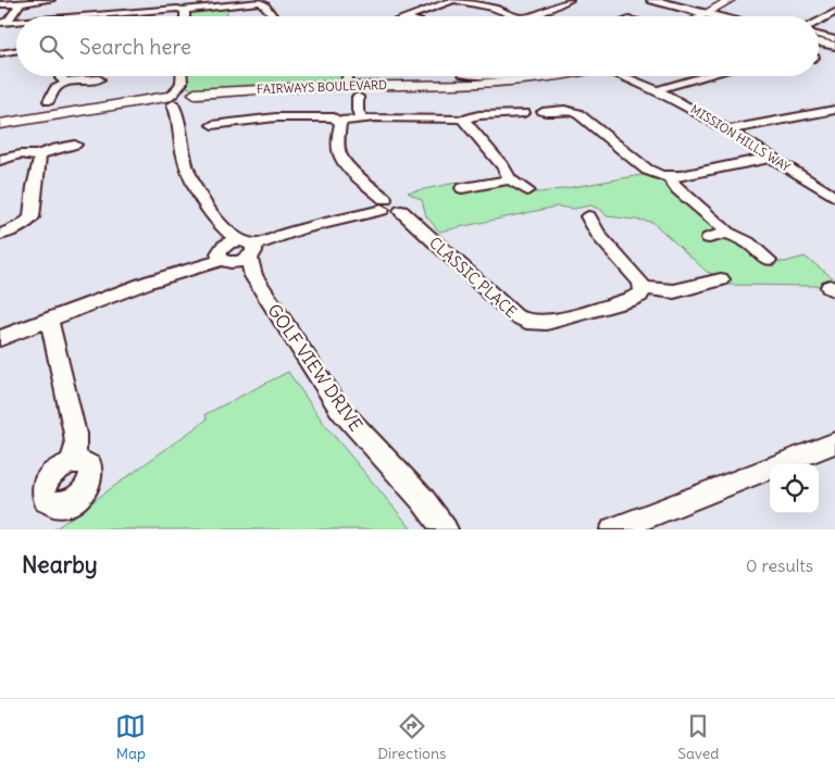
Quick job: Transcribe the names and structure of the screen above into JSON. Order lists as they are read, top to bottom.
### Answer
{
  "streets": {
    "street": [
      "FAIRWAYS BOULEVARD",
      "MISSION HILLS WAY",
      "CLASSIC PLACE",
      "GOLF VIEW DRIVE"
    ]
  },
  "crossings": [
    ["FAIRWAYS BOULEVARD", "GOLF VIEW DRIVE"]
  ],
  "page": {
    "search": "Search here",
    "heading": ["Nearby", "0 results"],
    "nav": ["Map", "Directions", "Saved"]
  }
}
